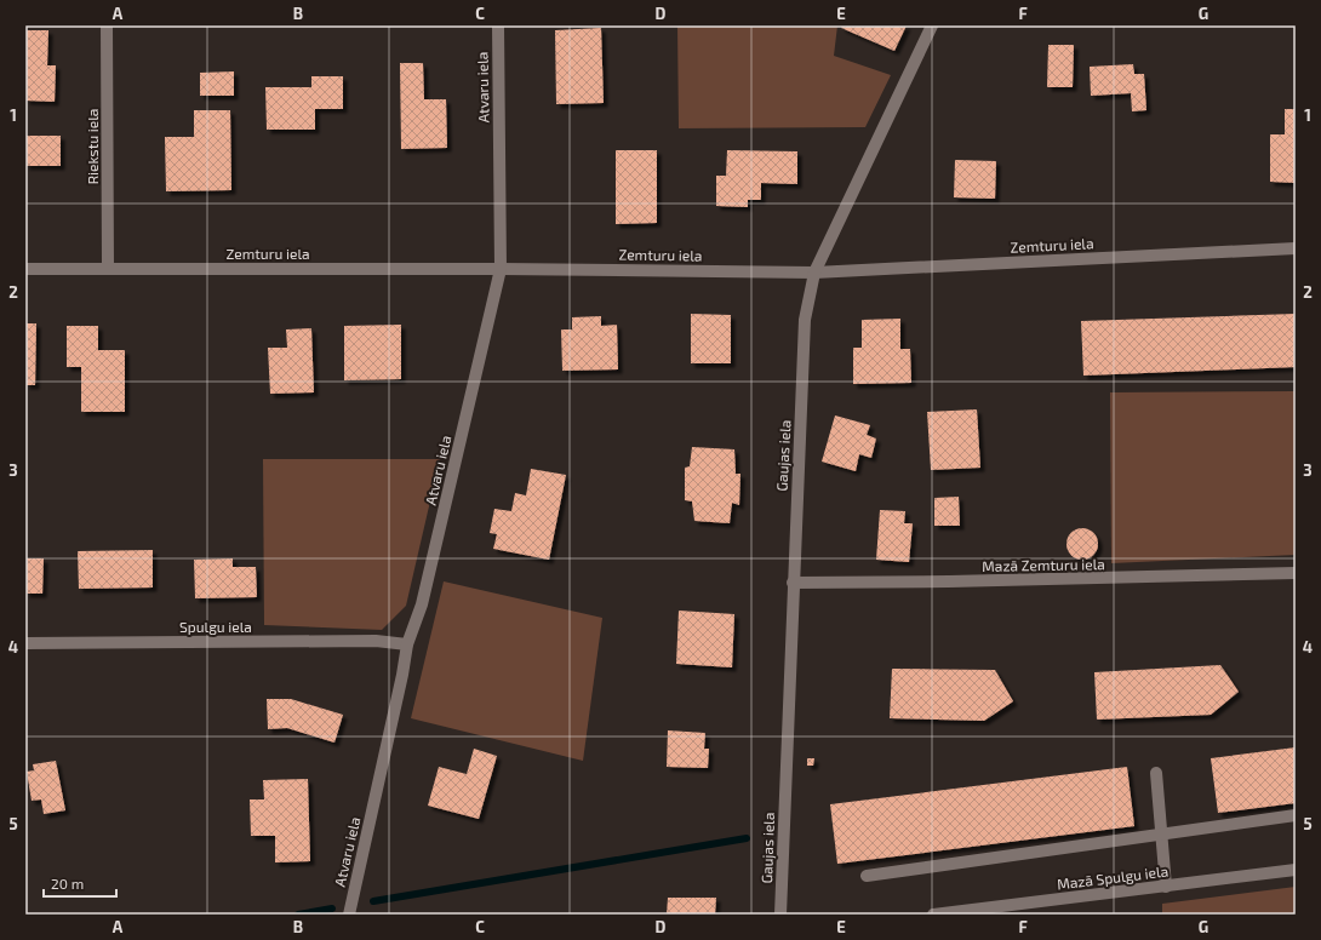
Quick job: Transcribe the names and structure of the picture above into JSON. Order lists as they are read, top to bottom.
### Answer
{
  "streets": {
    "street": [
      "Atvaru iela",
      "Riekstu iela",
      "Zemturu iela",
      "Gaujas iela",
      "Mazā Zemturu iela",
      "Spulgu iela",
      "Mazā Spulgu iela"
    ]
  },
  "crossings": [
    ["Atvaru iela", "Zemturu iela"],
    ["Atvaru iela", "Spulgu iela"],
    ["Riekstu iela", "Zemturu iela"],
    ["Zemturu iela", "Gaujas iela"],
    ["Gaujas iela", "Mazā Zemturu iela"]
  ],
  "scale_bar": "20 m",
  "grid": {
    "columns": [
      "A",
      "B",
      "C",
      "D",
      "E",
      "F",
      "G"
    ],
    "rows": [
      "1",
      "2",
      "3",
      "4",
      "5"
    ]
  }
}
